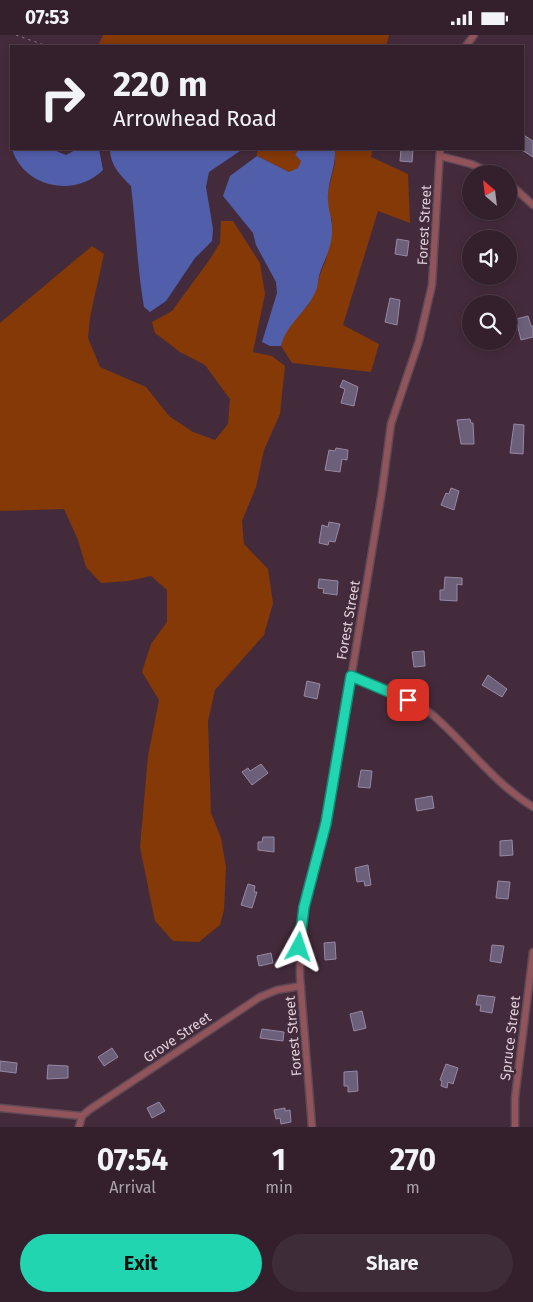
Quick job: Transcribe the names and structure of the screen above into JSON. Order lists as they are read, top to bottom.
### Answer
{
  "streets": {
    "street": ["Forest Street", "Grove Street", "Spruce Street"]
  },
  "crossings": [
    ["Forest Street", "Grove Street"]
  ],
  "north": "top left",
  "page": {
    "status": "07:53",
    "turn": ["220 m", "Arrowhead Road"],
    "eta": [
      "07:54",
      "Arrival",
      "1",
      "min",
      "270",
      "m"
    ],
    "buttons": ["Exit", "Share"]
  }
}
